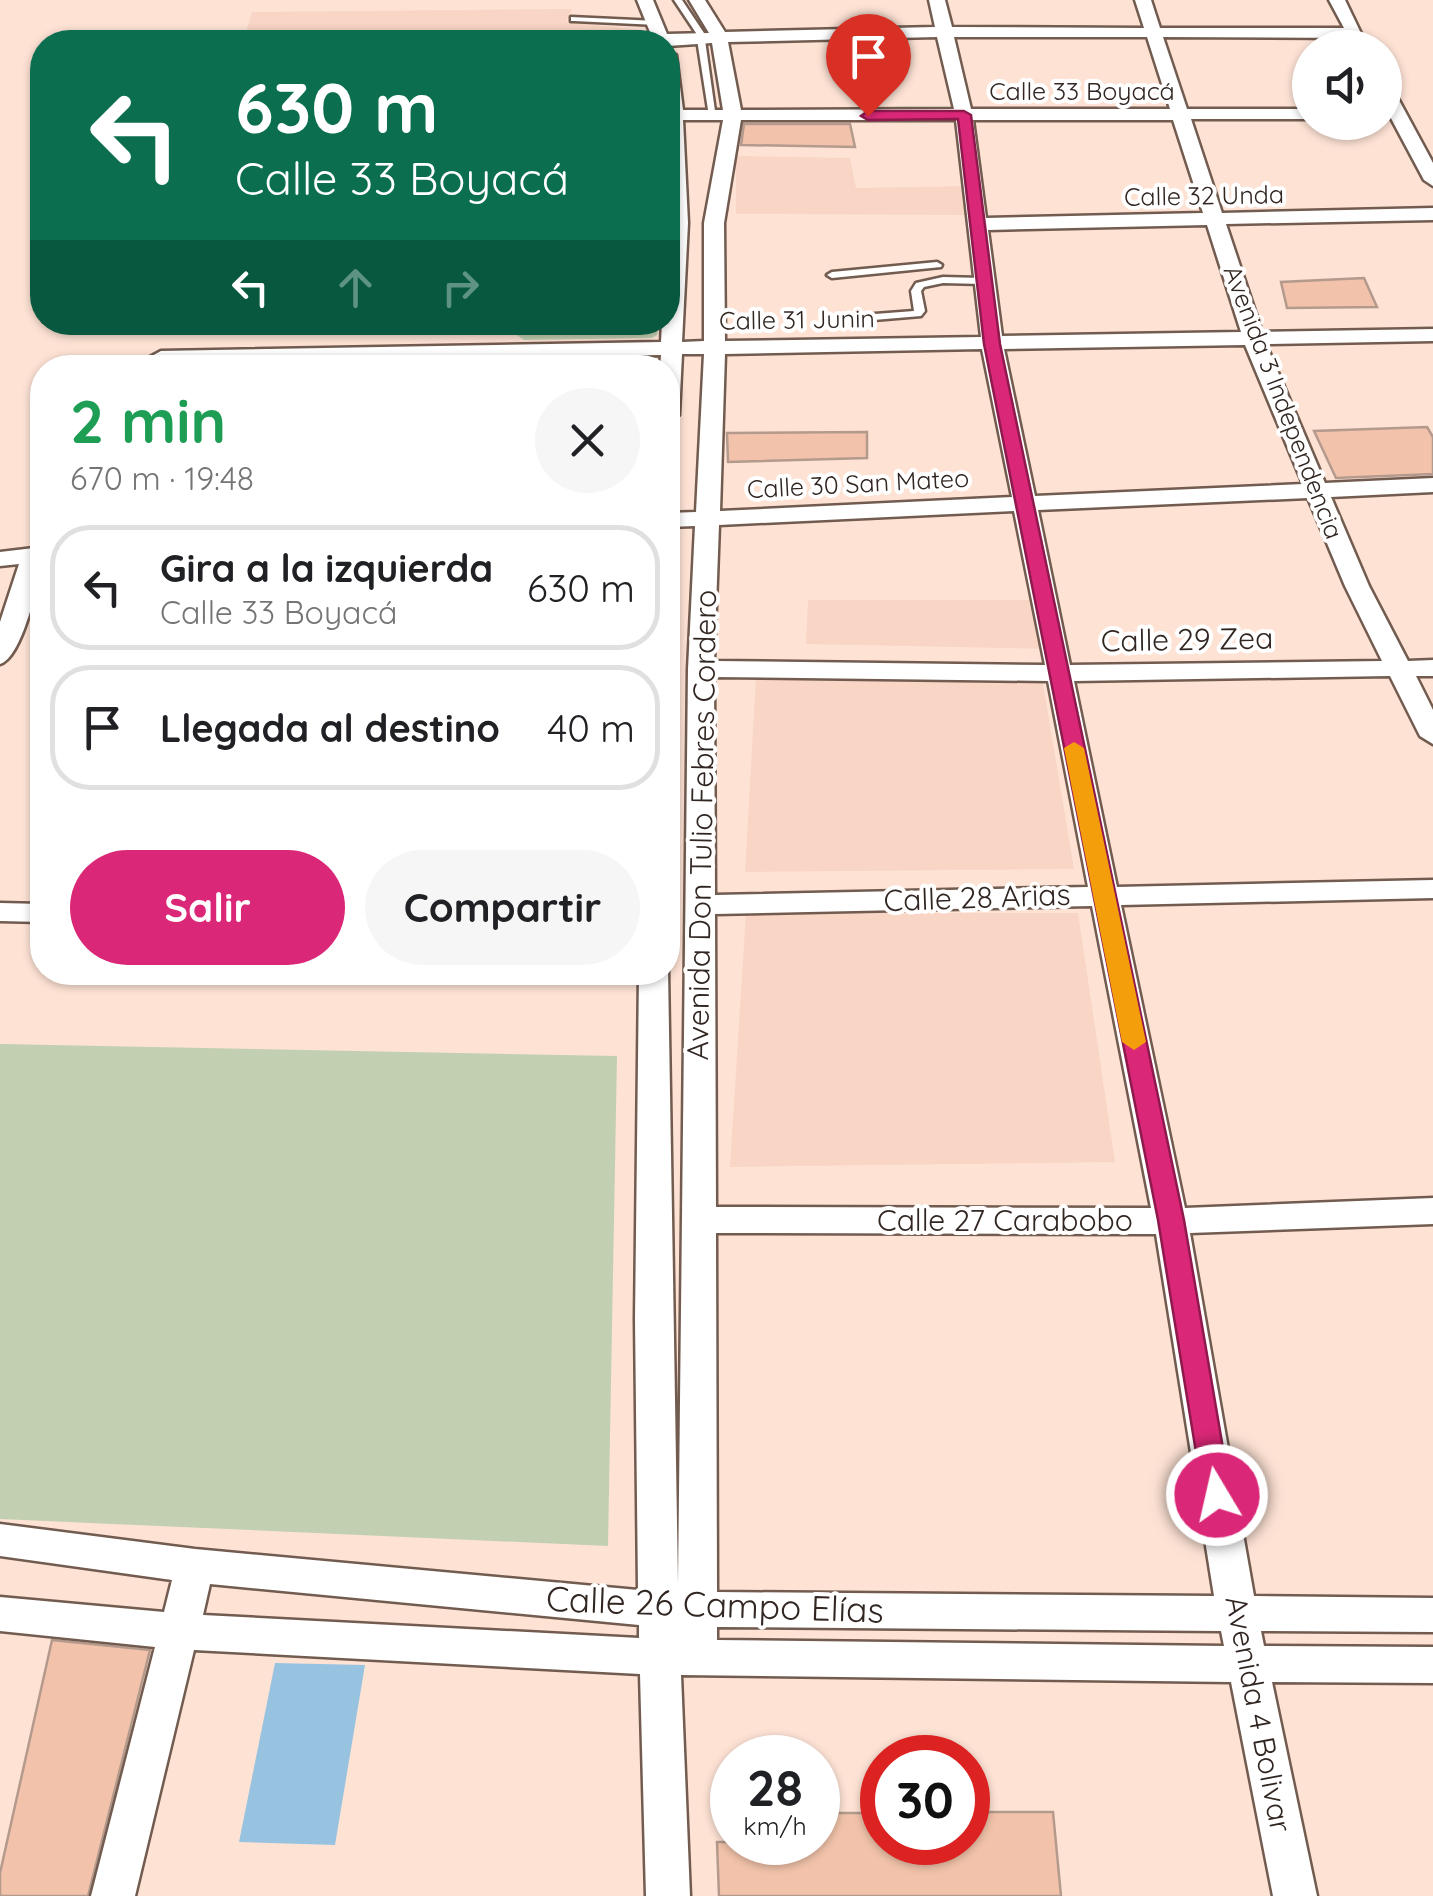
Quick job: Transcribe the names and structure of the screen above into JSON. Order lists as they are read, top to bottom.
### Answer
{
  "streets": {
    "street": [
      "Calle 33 Boyacá",
      "Calle 32 Unda",
      "Calle 31 Junin",
      "Avenida 3 Independencia",
      "Calle 30 San Mateo",
      "Calle 29 Zea",
      "Avenida Don Tulio Febres Cordero",
      "Calle 28 Arias",
      "Calle 27 Carabobo",
      "Calle 26 Campo Elías",
      "Avenida 4 Bolivar"
    ]
  },
  "crossings": [
    ["Calle 33 Boyacá", "Avenida 3 Independencia"],
    ["Calle 33 Boyacá", "Avenida Don Tulio Febres Cordero"],
    ["Calle 33 Boyacá", "Avenida 4 Bolivar"],
    ["Calle 32 Unda", "Avenida 3 Independencia"],
    ["Calle 32 Unda", "Avenida 4 Bolivar"],
    ["Calle 31 Junin", "Avenida 3 Independencia"],
    ["Calle 31 Junin", "Avenida Don Tulio Febres Cordero"],
    ["Calle 31 Junin", "Avenida 4 Bolivar"],
    ["Avenida 3 Independencia", "Calle 30 San Mateo"],
    ["Avenida 3 Independencia", "Calle 29 Zea"],
    ["Calle 30 San Mateo", "Avenida Don Tulio Febres Cordero"],
    ["Calle 30 San Mateo", "Avenida 4 Bolivar"],
    ["Calle 29 Zea", "Avenida Don Tulio Febres Cordero"],
    ["Calle 29 Zea", "Avenida 4 Bolivar"],
    ["Avenida Don Tulio Febres Cordero", "Calle 28 Arias"],
    ["Avenida Don Tulio Febres Cordero", "Calle 27 Carabobo"],
    ["Avenida Don Tulio Febres Cordero", "Calle 26 Campo Elías"],
    ["Calle 28 Arias", "Avenida 4 Bolivar"],
    ["Calle 27 Carabobo", "Avenida 4 Bolivar"],
    ["Calle 26 Campo Elías", "Avenida 4 Bolivar"]
  ],
  "page": {
    "turn": ["630 m", "Calle 33 Boyacá"],
    "heading": ["2 min", "670 m · 19:48"],
    "list": [
      {
        "name": "Gira a la izquierda",
        "note": "Calle 33 Boyacá",
        "value": "630 m"
      },
      {
        "name": "Llegada al destino",
        "value": "40 m"
      }
    ],
    "buttons": ["Salir", "Compartir"],
    "speed": "28 km/h",
    "limit": "30"
  }
}
